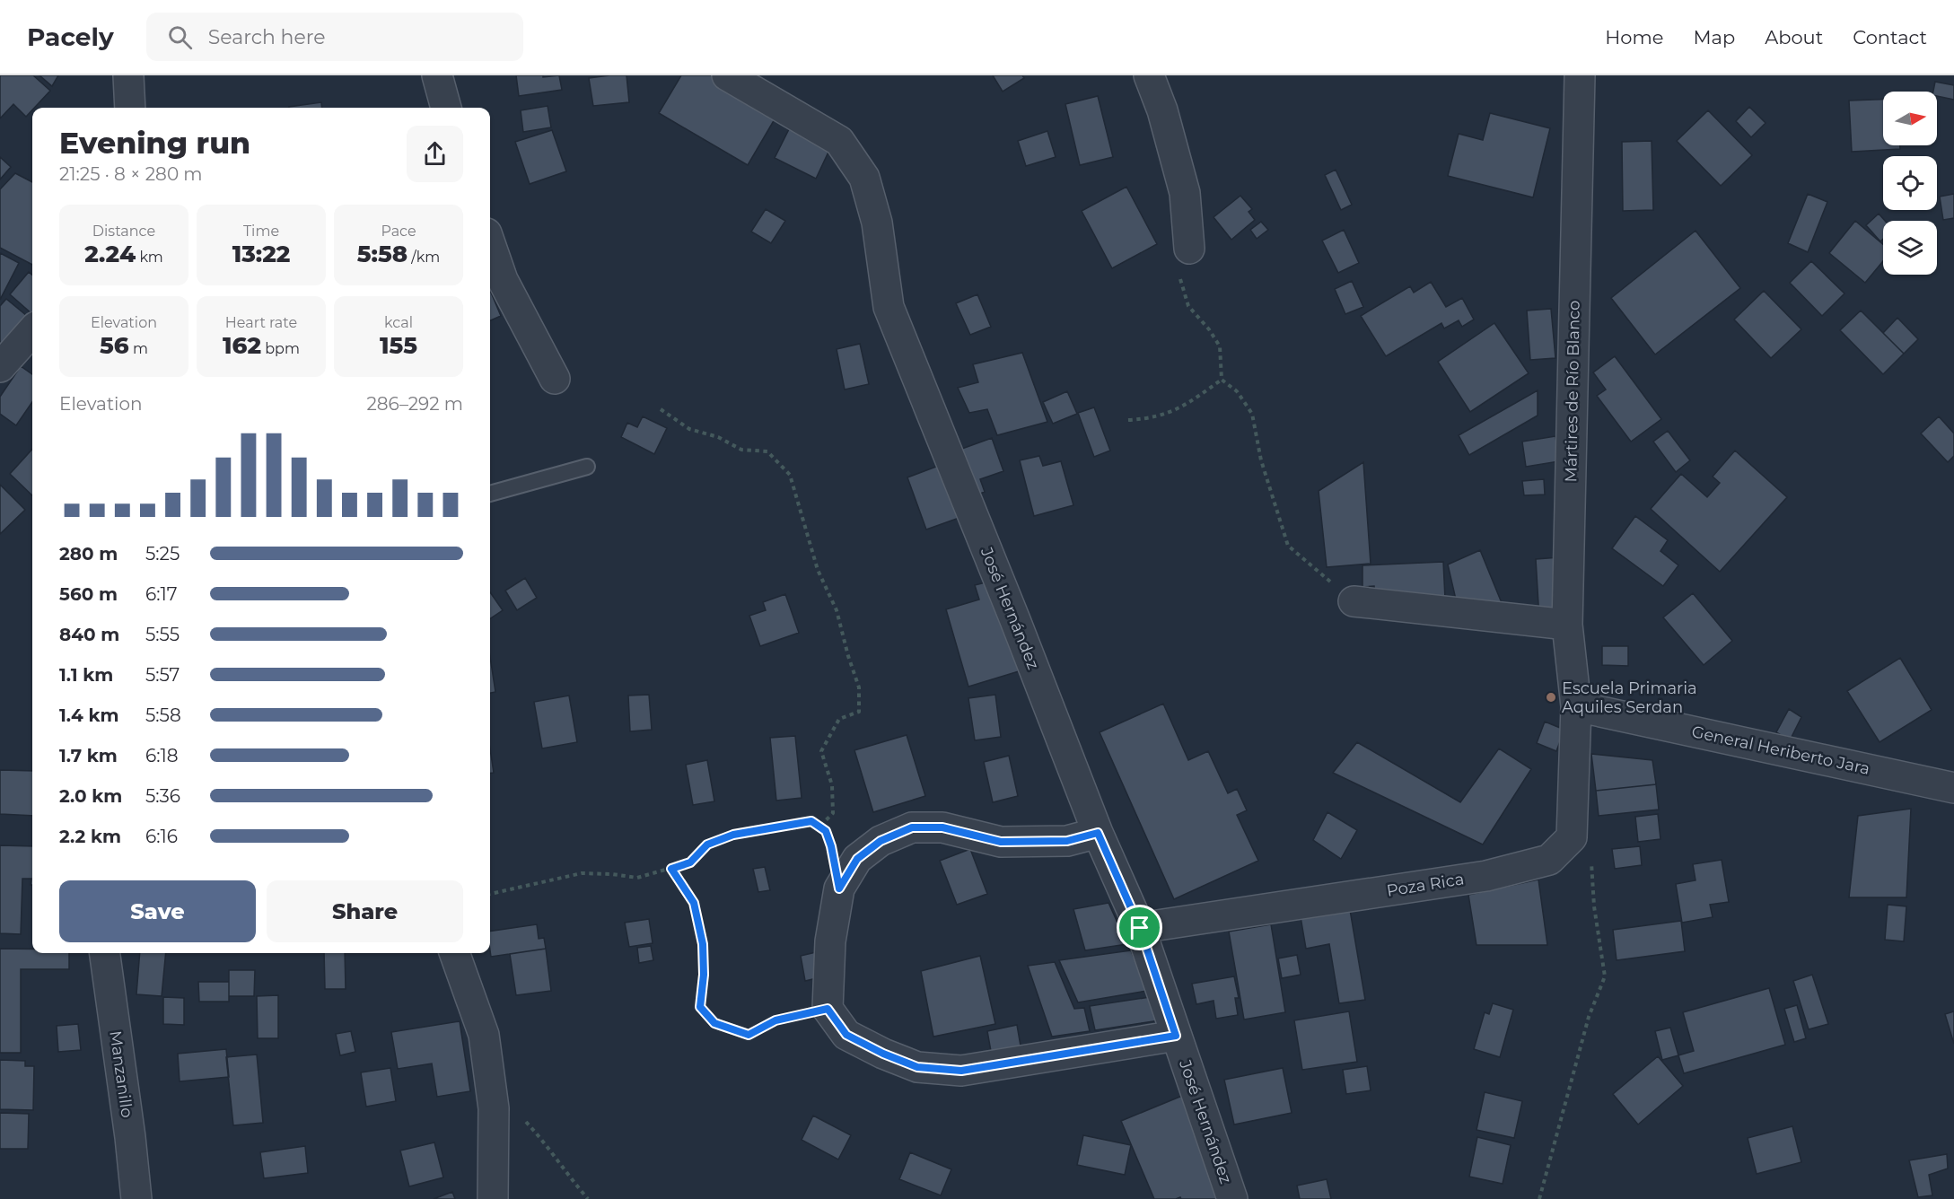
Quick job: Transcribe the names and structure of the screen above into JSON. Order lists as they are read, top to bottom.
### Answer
{
  "streets": {
    "street": [
      "Mártires de Río Blanco",
      "José Hernández",
      "General Heriberto Jara",
      "Poza Rica",
      "Manzanillo"
    ]
  },
  "crossings": [
    ["Mártires de Río Blanco", "General Heriberto Jara"],
    ["José Hernández", "Poza Rica"]
  ],
  "places": ["Escuela Primaria Aquiles Serdan"],
  "north": "right",
  "page": {
    "header": "Pacely",
    "search": "Search here",
    "nav": [
      "Home",
      "Map",
      "About",
      "Contact"
    ],
    "heading": ["Evening run", "21:25 · 8 × 280 m"],
    "stats": [
      ["Distance", "2.24 km"],
      ["Time", "13:22"],
      ["Pace", "5:58 /km"],
      ["Elevation", "56 m"],
      ["Heart rate", "162 bpm"],
      ["kcal", "155"]
    ],
    "chart": ["Elevation", "286–292 m"],
    "list": [
      {
        "name": "280 m",
        "note": "5:25"
      },
      {
        "name": "560 m",
        "note": "6:17"
      },
      {
        "name": "840 m",
        "note": "5:55"
      },
      {
        "name": "1.1 km",
        "note": "5:57"
      },
      {
        "name": "1.4 km",
        "note": "5:58"
      },
      {
        "name": "1.7 km",
        "note": "6:18"
      },
      {
        "name": "2.0 km",
        "note": "5:36"
      },
      {
        "name": "2.2 km",
        "note": "6:16"
      }
    ],
    "buttons": ["Save", "Share"]
  }
}
